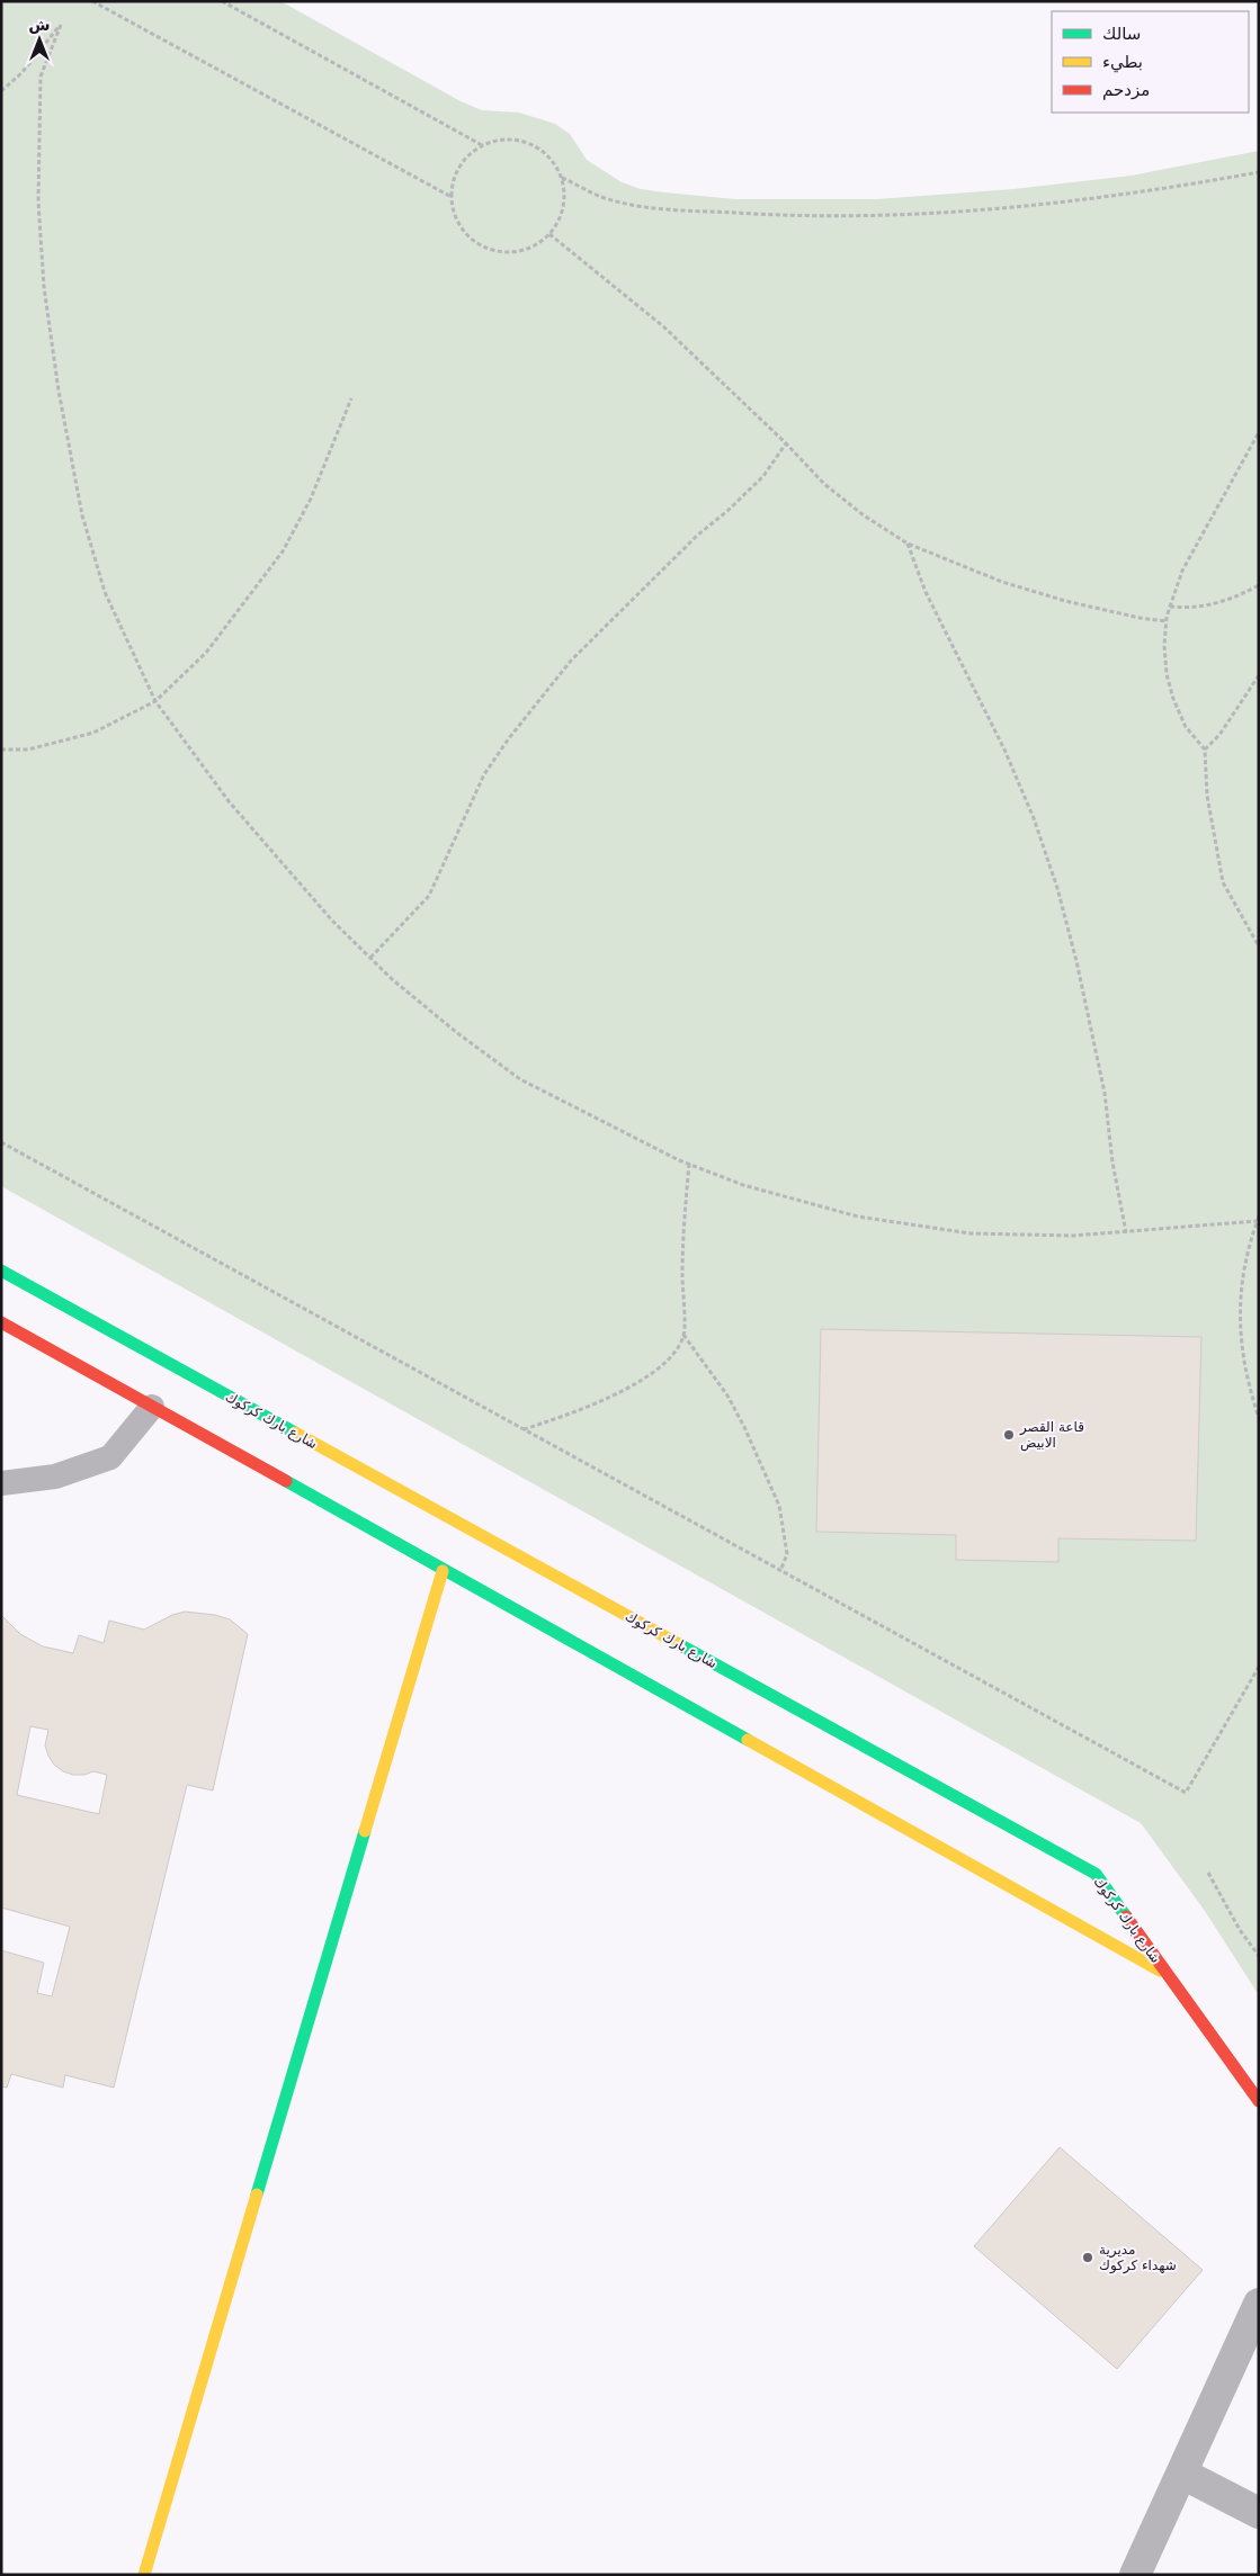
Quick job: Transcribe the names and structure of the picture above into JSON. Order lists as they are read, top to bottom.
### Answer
{
  "streets": {
    "main road": ["شارع بارك كركوك"]
  },
  "places": ["قاعة القصر الابيض", "مديرية شهداء كركوك"],
  "legend": ["سالك", "بطيء", "مزدحم"],
  "north": "top"
}
